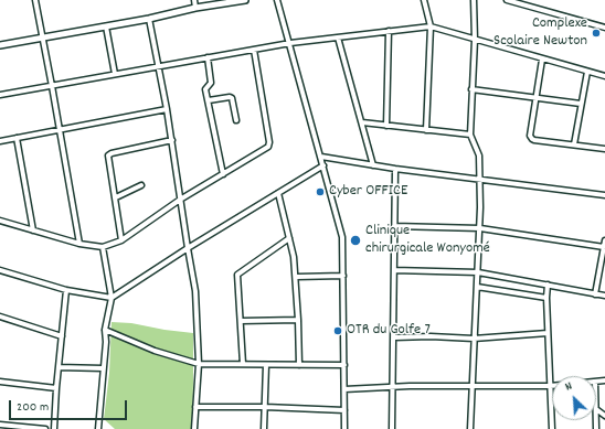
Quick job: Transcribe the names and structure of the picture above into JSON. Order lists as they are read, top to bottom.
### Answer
{
  "places": [
    "Complexe Scolaire Newton",
    "Cyber OFFICE",
    "Clinique chirurgicale Wonyomé",
    "OTR du Golfe 7"
  ],
  "scale_bar": "200 m",
  "north": "top left"
}
